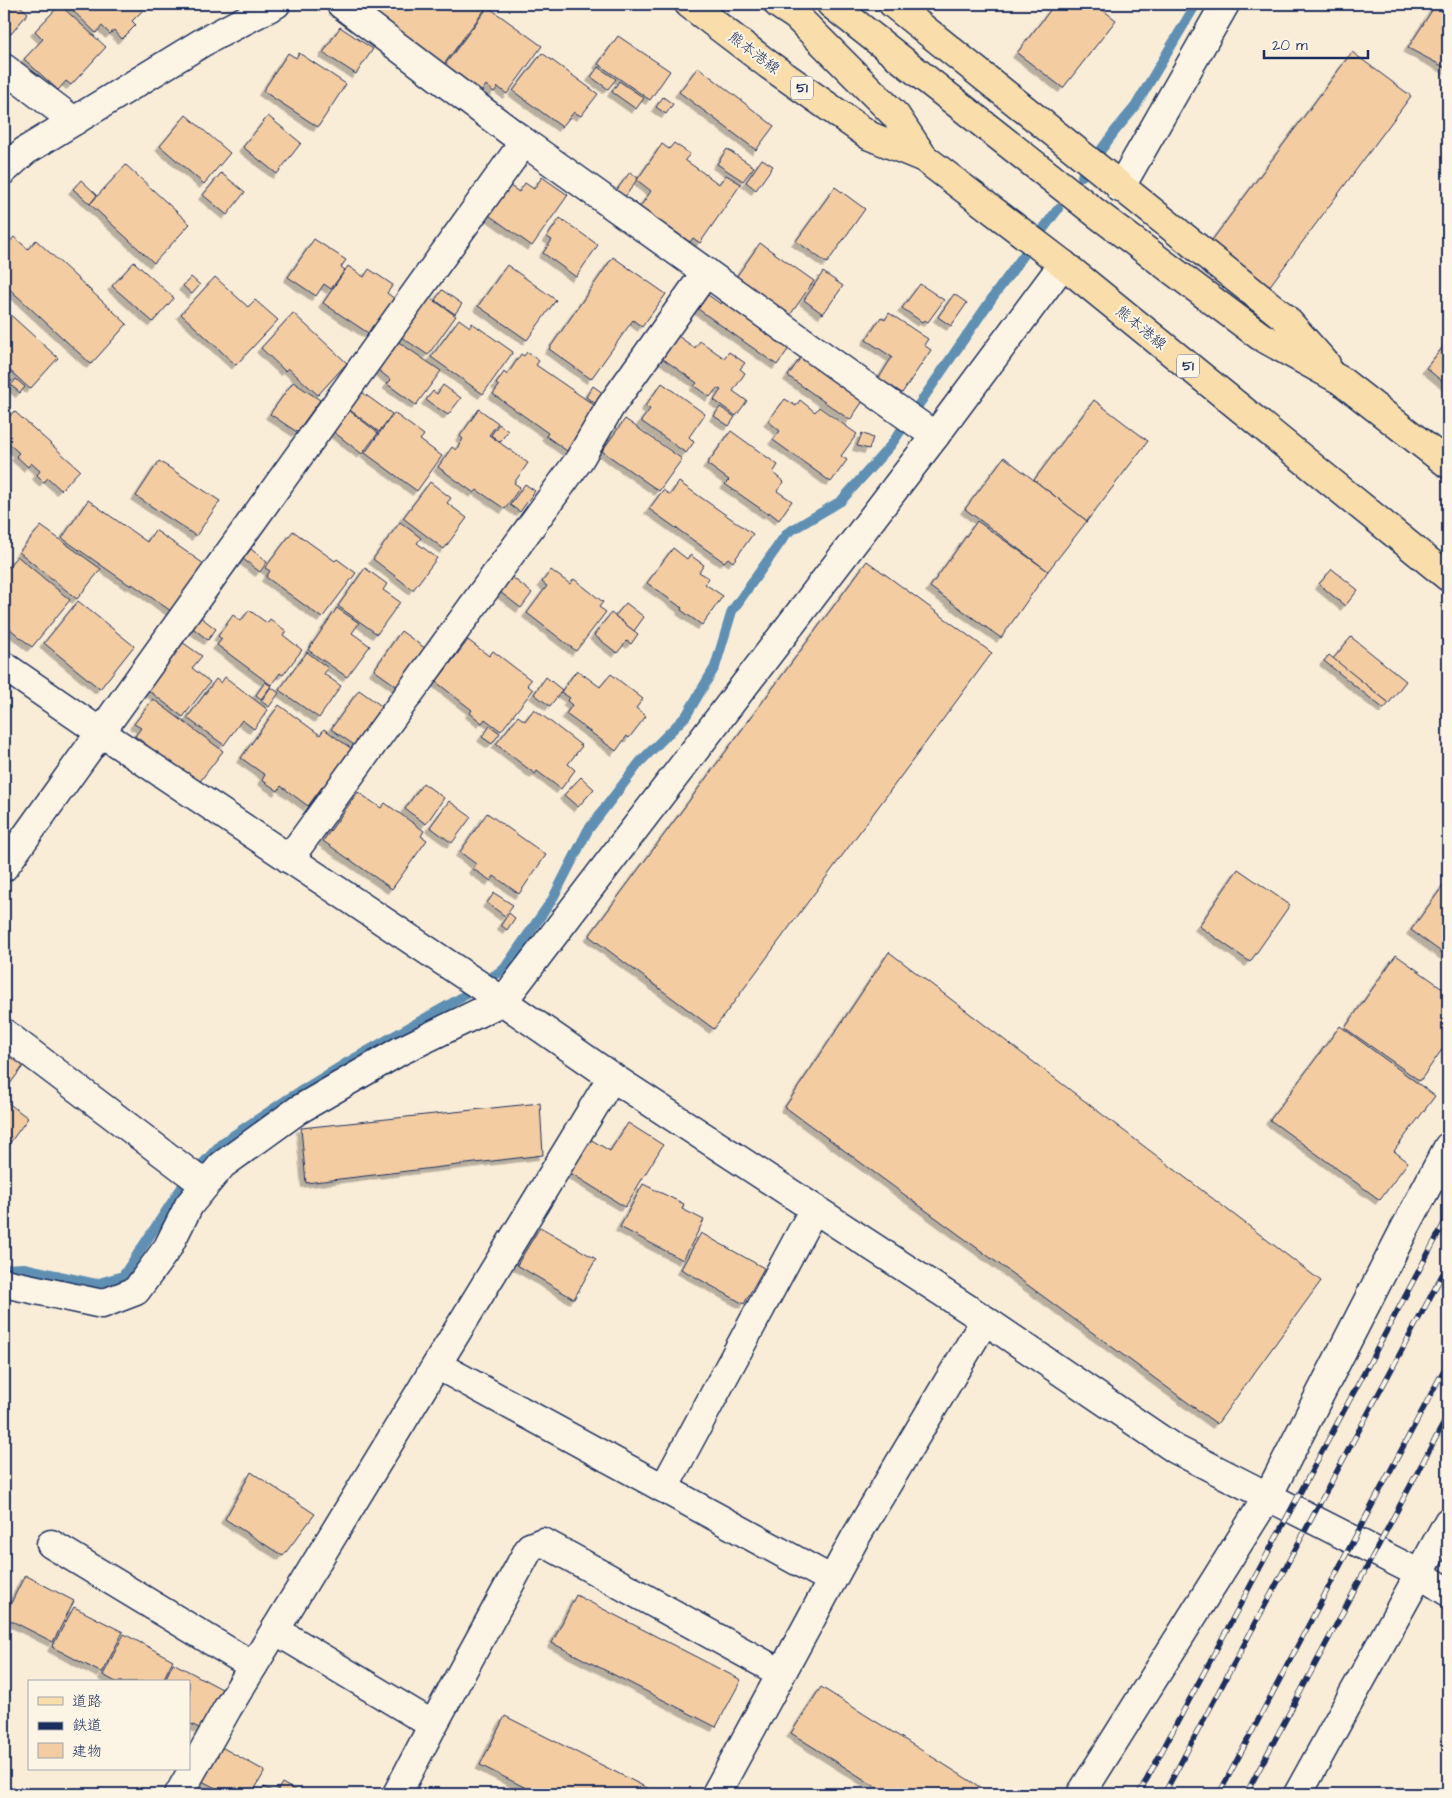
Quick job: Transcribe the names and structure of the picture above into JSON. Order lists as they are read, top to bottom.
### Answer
{
  "streets": {
    "main road": ["熊本港線", "51"]
  },
  "legend": ["道路", "鉄道", "建物"],
  "scale_bar": "20 m"
}
